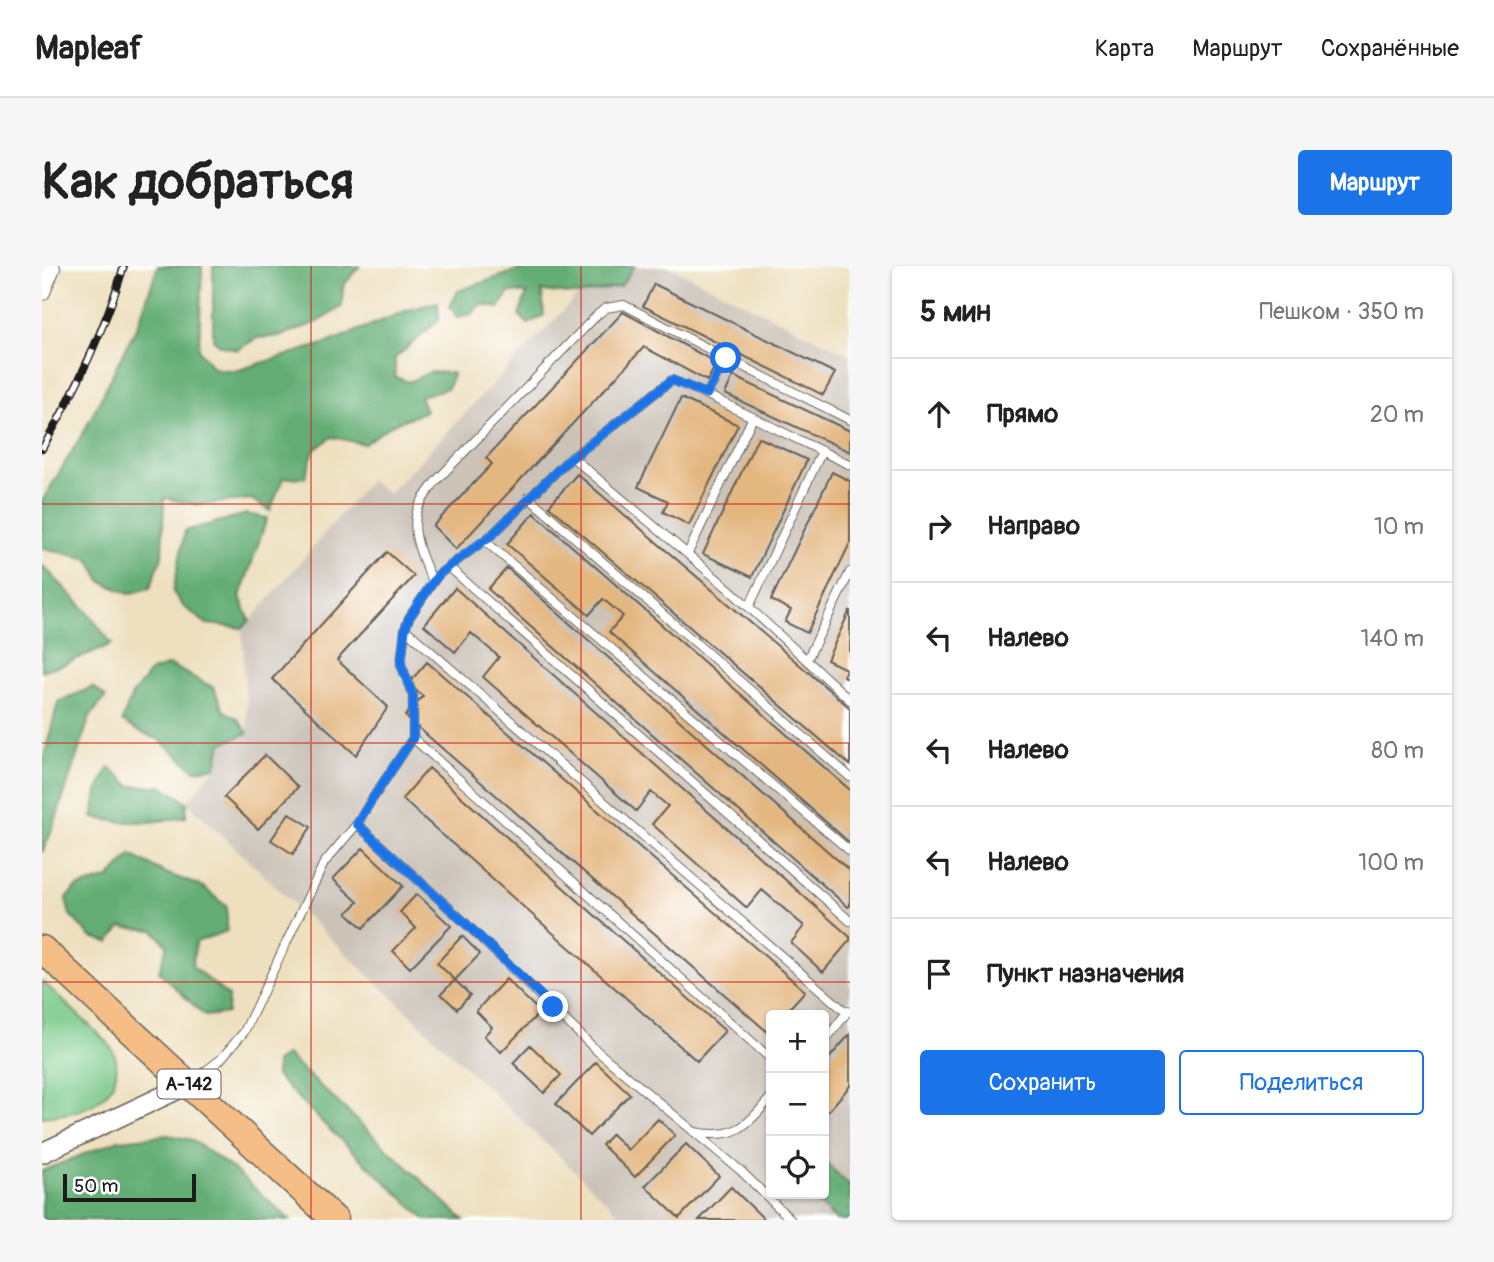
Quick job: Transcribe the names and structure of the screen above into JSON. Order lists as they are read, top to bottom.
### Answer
{
  "streets": {
    "highway": ["А-142"]
  },
  "scale_bar": "50 m",
  "page": {
    "header": "Mapleaf",
    "nav": ["Карта", "Маршрут", "Сохранённые"],
    "buttons": [
      "Маршрут",
      ["Сохранить", "Поделиться"]
    ],
    "title": "Как добраться",
    "heading": ["5 мин", "Пешком · 350 m"],
    "list": [
      ["Прямо", "20 m"],
      ["Направо", "10 m"],
      ["Налево", "140 m"],
      ["Налево", "80 m"],
      ["Налево", "100 m"],
      "Пункт назначения"
    ],
    "map_buttons": ["+", "−"],
    "scale": "50 m"
  }
}
